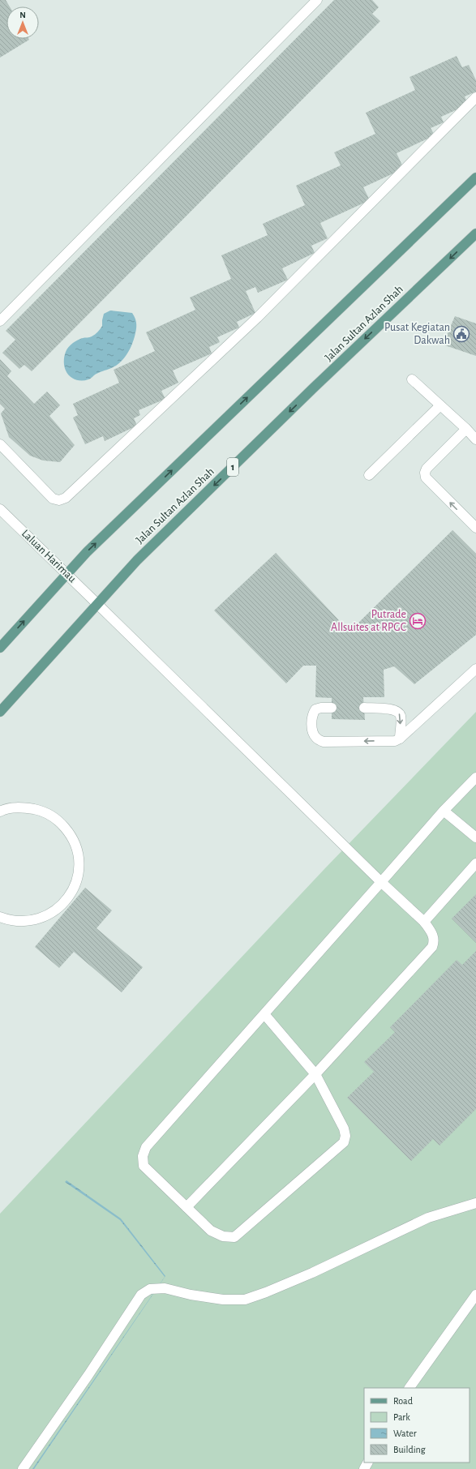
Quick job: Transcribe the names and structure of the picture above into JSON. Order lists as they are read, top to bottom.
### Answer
{
  "streets": {
    "main road": ["Jalan Sultan Azlan Shah", "1"],
    "street": ["Laluan Harimau"]
  },
  "crossings": [
    ["Jalan Sultan Azlan Shah", "Laluan Harimau"]
  ],
  "places": {
    "public building": ["Pusat Kegiatan Dakwah"],
    "hotel": ["Putrade Allsuites at RPGC"]
  },
  "legend": [
    "Road",
    "Park",
    "Water",
    "Building"
  ],
  "north": "top"
}
